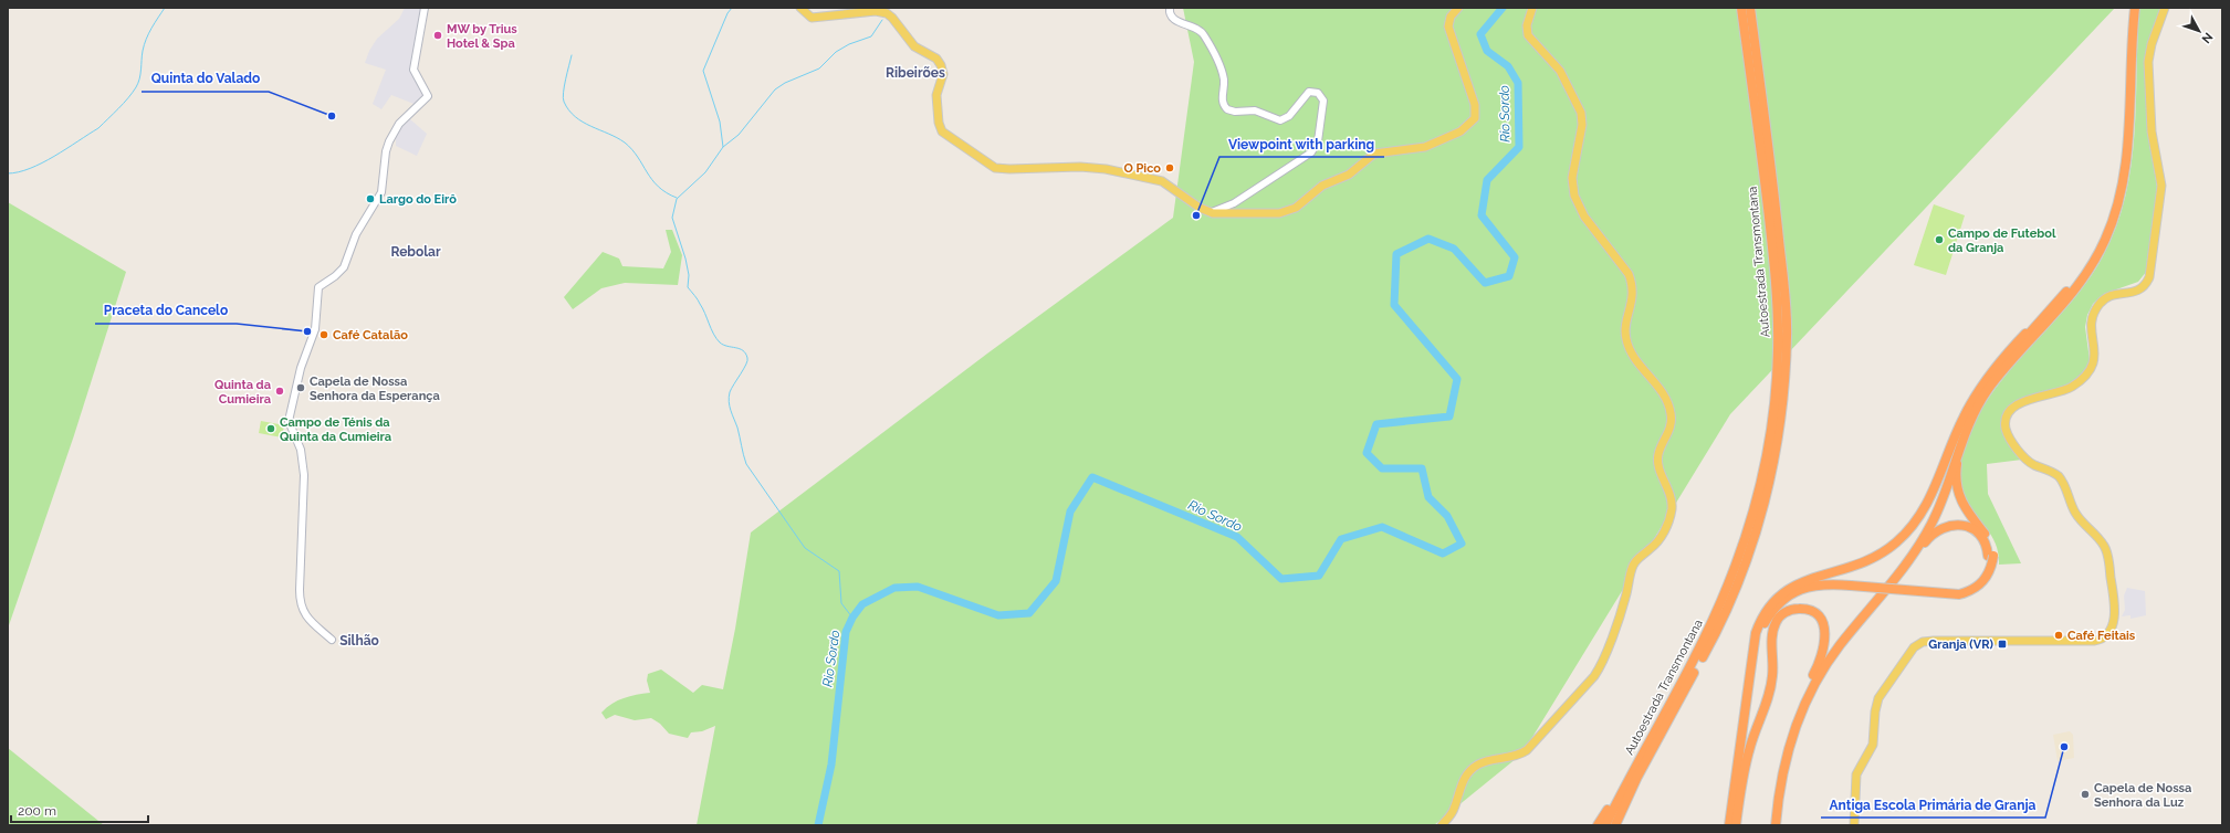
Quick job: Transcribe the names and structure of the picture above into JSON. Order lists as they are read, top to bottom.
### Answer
{
  "streets": {
    "highway": ["Autoestrada Transmontana"]
  },
  "districts": ["Ribeirões", "Rebolar", "Silhão"],
  "water": ["Rio Sordo"],
  "places": {
    "other": [
      "MW by Trius Hotel & Spa",
      "Quinta do Valado",
      "O Pico",
      "Largo do Eirô",
      "Viewpoint with parking",
      "Campo de Futebol da Granja",
      "Praceta do Cancelo",
      "Café Catalão",
      "Capela de Nossa Senhora da Esperança",
      "Quinta da Cumieira",
      "Campo de Ténis da Quinta da Cumieira",
      "Café Feitais",
      "Antiga Escola Primária de Granja",
      "Capela de Nossa Senhora da Luz"
    ],
    "transit": ["Granja (VR)"]
  },
  "scale_bar": "200 m",
  "north": "bottom right"
}
